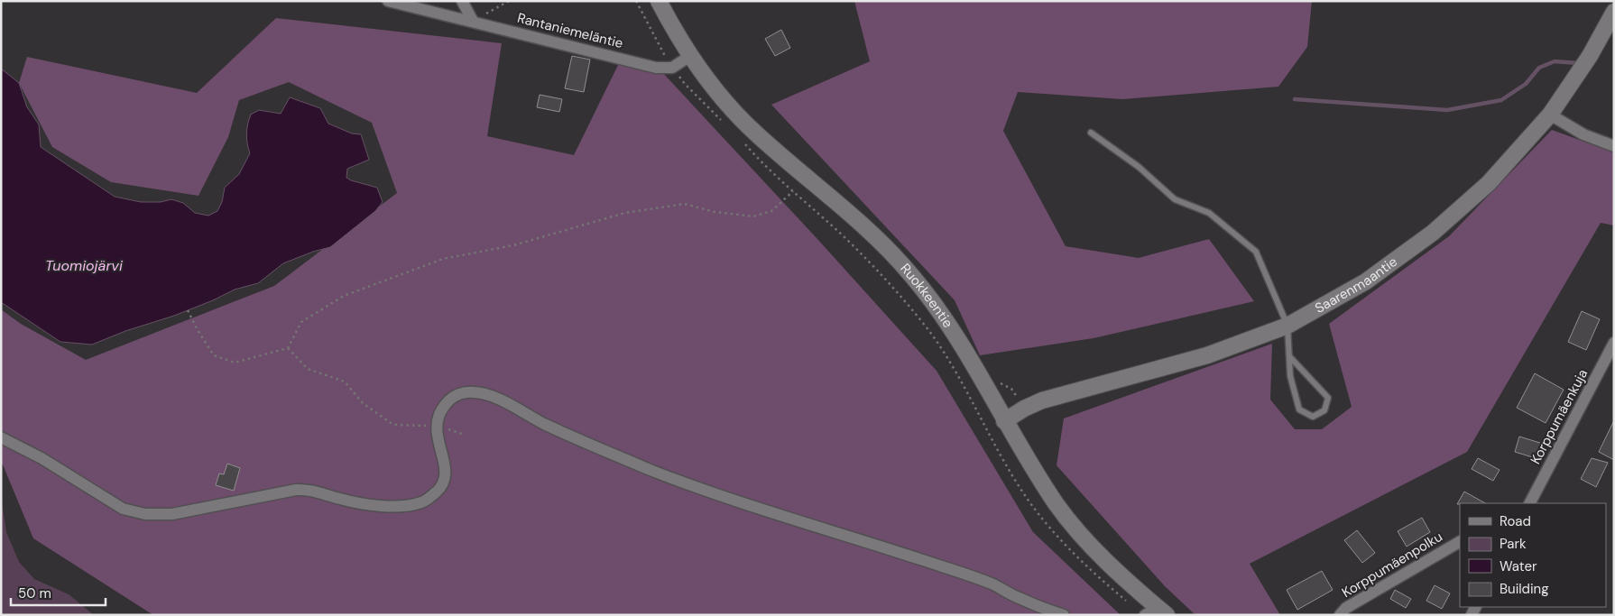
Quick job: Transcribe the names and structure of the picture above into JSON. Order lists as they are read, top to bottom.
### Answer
{
  "streets": {
    "street": [
      "Rantaniemeläntie",
      "Saarenmaantie",
      "Ruokkeentie",
      "Korppumäenkuja",
      "Korppumäenpolku"
    ]
  },
  "crossings": [
    ["Saarenmaantie", "Ruokkeentie"]
  ],
  "water": ["Tuomiojärvi"],
  "legend": [
    "Road",
    "Park",
    "Water",
    "Building"
  ],
  "scale_bar": "50 m"
}
